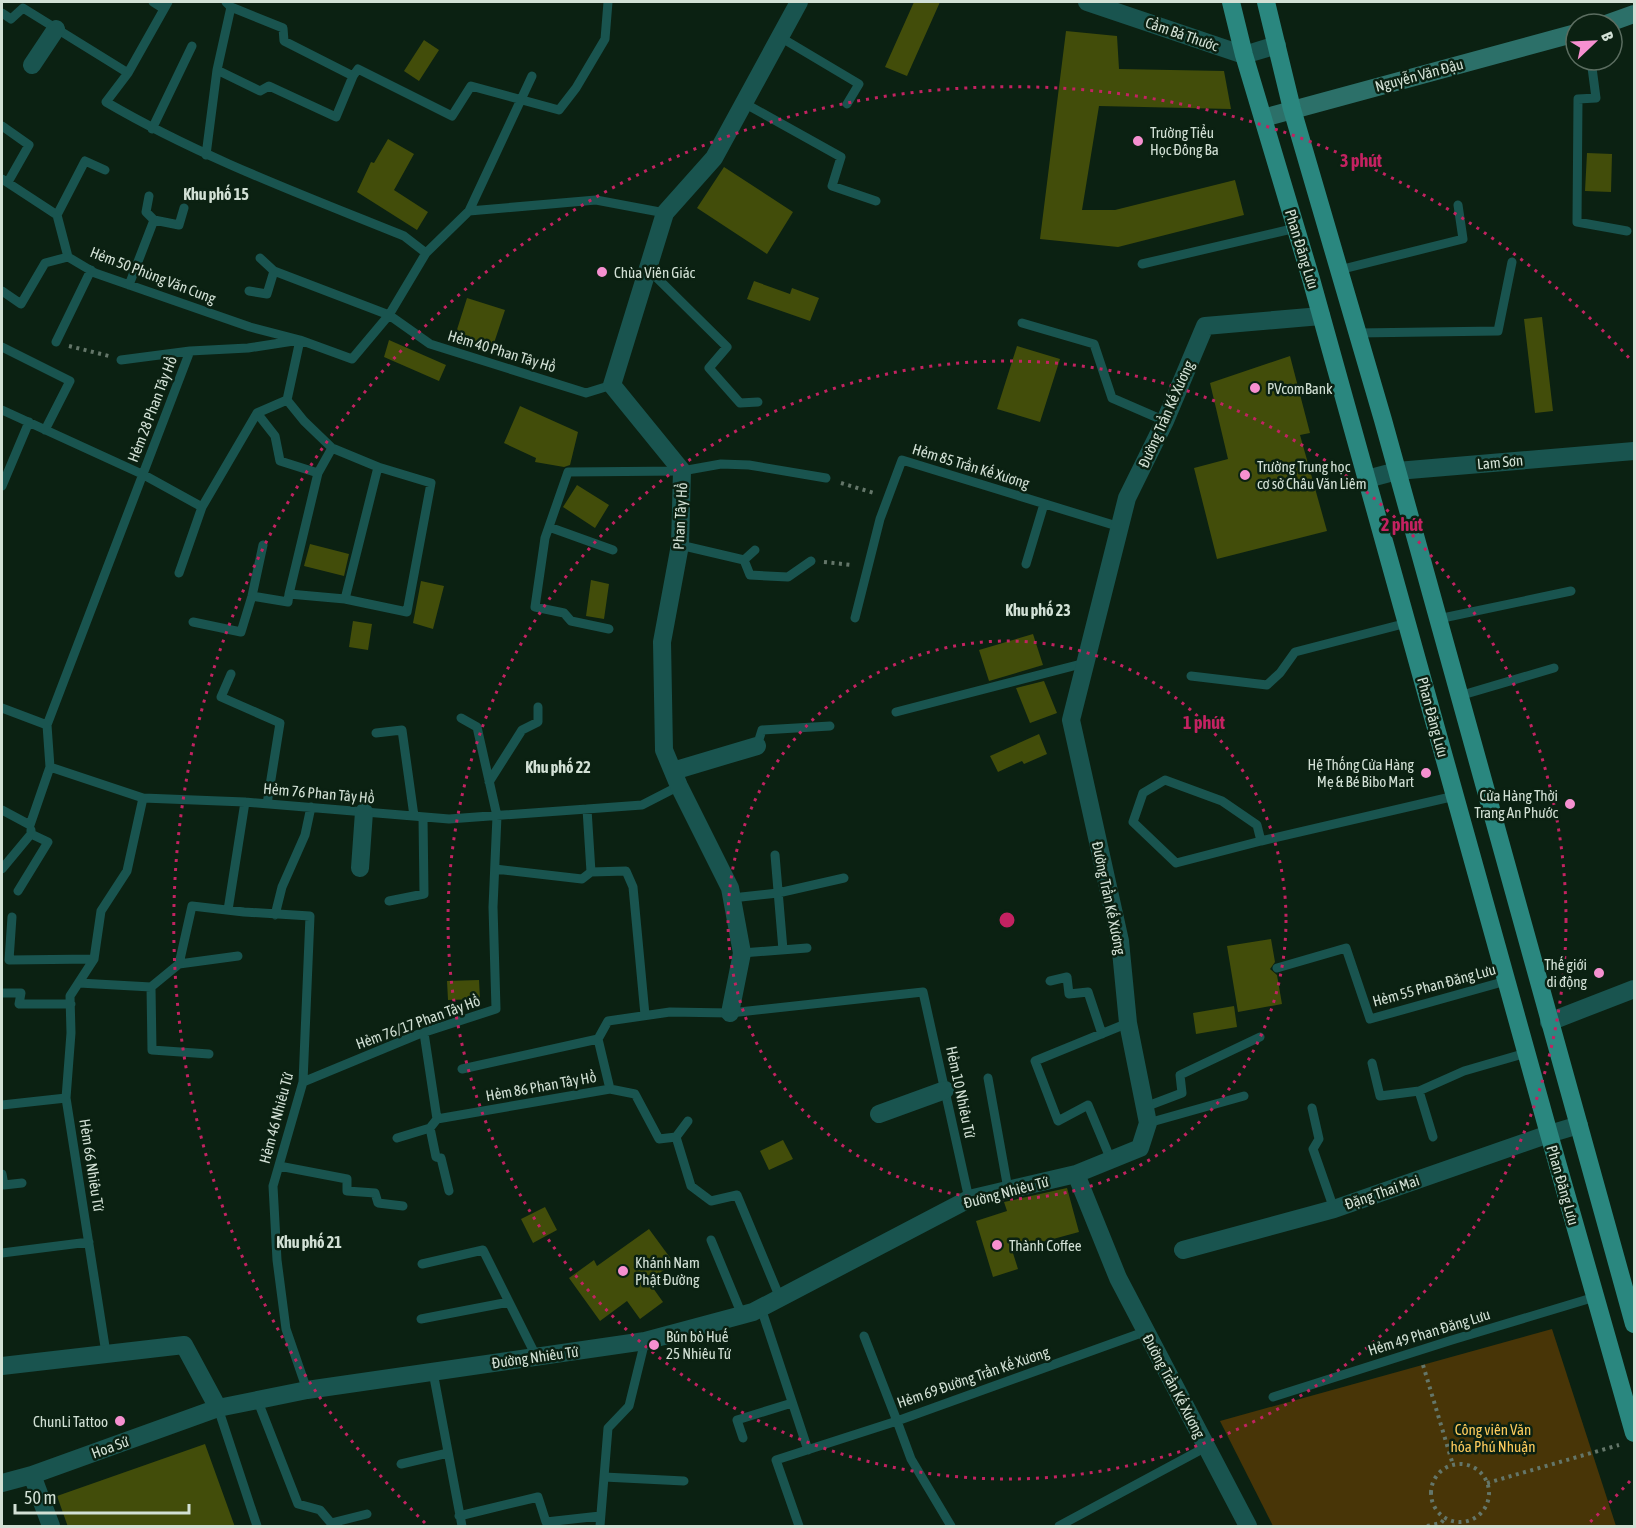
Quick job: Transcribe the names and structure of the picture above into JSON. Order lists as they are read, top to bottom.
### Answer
{
  "streets": {
    "main road": ["Phan Đăng Lưu"],
    "street": [
      "Cầm Bá Thước",
      "Nguyễn Văn Đậu",
      "Đường Trần Kế Xương",
      "Lam Sơn",
      "Phan Tây Hồ",
      "Đường Nhiêu Tứ",
      "Đặng Thai Mai",
      "Hoa Sứ"
    ],
    "lane": [
      "Hẻm 50 Phùng Văn Cung",
      "Hẻm 40 Phan Tây Hồ",
      "Hẻm 28 Phan Tây Hồ",
      "Hẻm 85 Trần Kế Xương",
      "Hẻm 76 Phan Tây Hồ",
      "Hẻm 55 Phan Đăng Lưu",
      "Hẻm 76/17 Phan Tây Hồ",
      "Hẻm 86 Phan Tây Hồ",
      "Hẻm 10 Nhiêu Tứ",
      "Hẻm 46 Nhiêu Tứ",
      "Hẻm 66 Nhiêu Tứ",
      "Hẻm 49 Phan Đăng Lưu",
      "Hẻm 69 Đường Trần Kế Xương"
    ]
  },
  "crossings": [
    ["Cầm Bá Thước", "Phan Đăng Lưu"],
    ["Nguyễn Văn Đậu", "Phan Đăng Lưu"],
    ["Phan Đăng Lưu", "Đường Trần Kế Xương"],
    ["Phan Đăng Lưu", "Lam Sơn"],
    ["Phan Đăng Lưu", "Hẻm 55 Phan Đăng Lưu"],
    ["Phan Đăng Lưu", "Đặng Thai Mai"],
    ["Phan Đăng Lưu", "Hẻm 49 Phan Đăng Lưu"],
    ["Hẻm 50 Phùng Văn Cung", "Hẻm 28 Phan Tây Hồ"],
    ["Hẻm 40 Phan Tây Hồ", "Hẻm 28 Phan Tây Hồ"],
    ["Hẻm 40 Phan Tây Hồ", "Phan Tây Hồ"],
    ["Đường Trần Kế Xương", "Hẻm 85 Trần Kế Xương"],
    ["Đường Trần Kế Xương", "Đường Nhiêu Tứ"],
    ["Đường Trần Kế Xương", "Hẻm 69 Đường Trần Kế Xương"],
    ["Phan Tây Hồ", "Hẻm 76 Phan Tây Hồ"],
    ["Phan Tây Hồ", "Hẻm 10 Nhiêu Tứ"],
    ["Hẻm 76 Phan Tây Hồ", "Hẻm 76/17 Phan Tây Hồ"],
    ["Hẻm 76/17 Phan Tây Hồ", "Hẻm 46 Nhiêu Tứ"],
    ["Hẻm 10 Nhiêu Tứ", "Đường Nhiêu Tứ"],
    ["Hẻm 46 Nhiêu Tứ", "Đường Nhiêu Tứ"],
    ["Đường Nhiêu Tứ", "Hoa Sứ"]
  ],
  "districts": [
    "Khu phố 15",
    "Khu phố 23",
    "Khu phố 22",
    "Khu phố 21"
  ],
  "parks": ["Công viên Văn hóa Phú Nhuận"],
  "places": [
    "Trường Tiểu Học Đông Ba",
    "Chùa Viên Giác",
    "PVcomBank",
    "Trường Trung học cơ sở Châu Văn Liêm",
    "Hệ Thống Cửa Hàng Mẹ & Bé Bibo Mart",
    "Cửa Hàng Thời Trang An Phước",
    "Thế giới di động",
    "Thành Coffee",
    "Khánh Nam Phật Đường",
    "Bún bò Huế 25 Nhiêu Tứ",
    "ChunLi Tattoo"
  ],
  "scale_bar": "50 m",
  "north": "top right",
  "rings": ["3 phút", "2 phút", "1 phút"]
}
